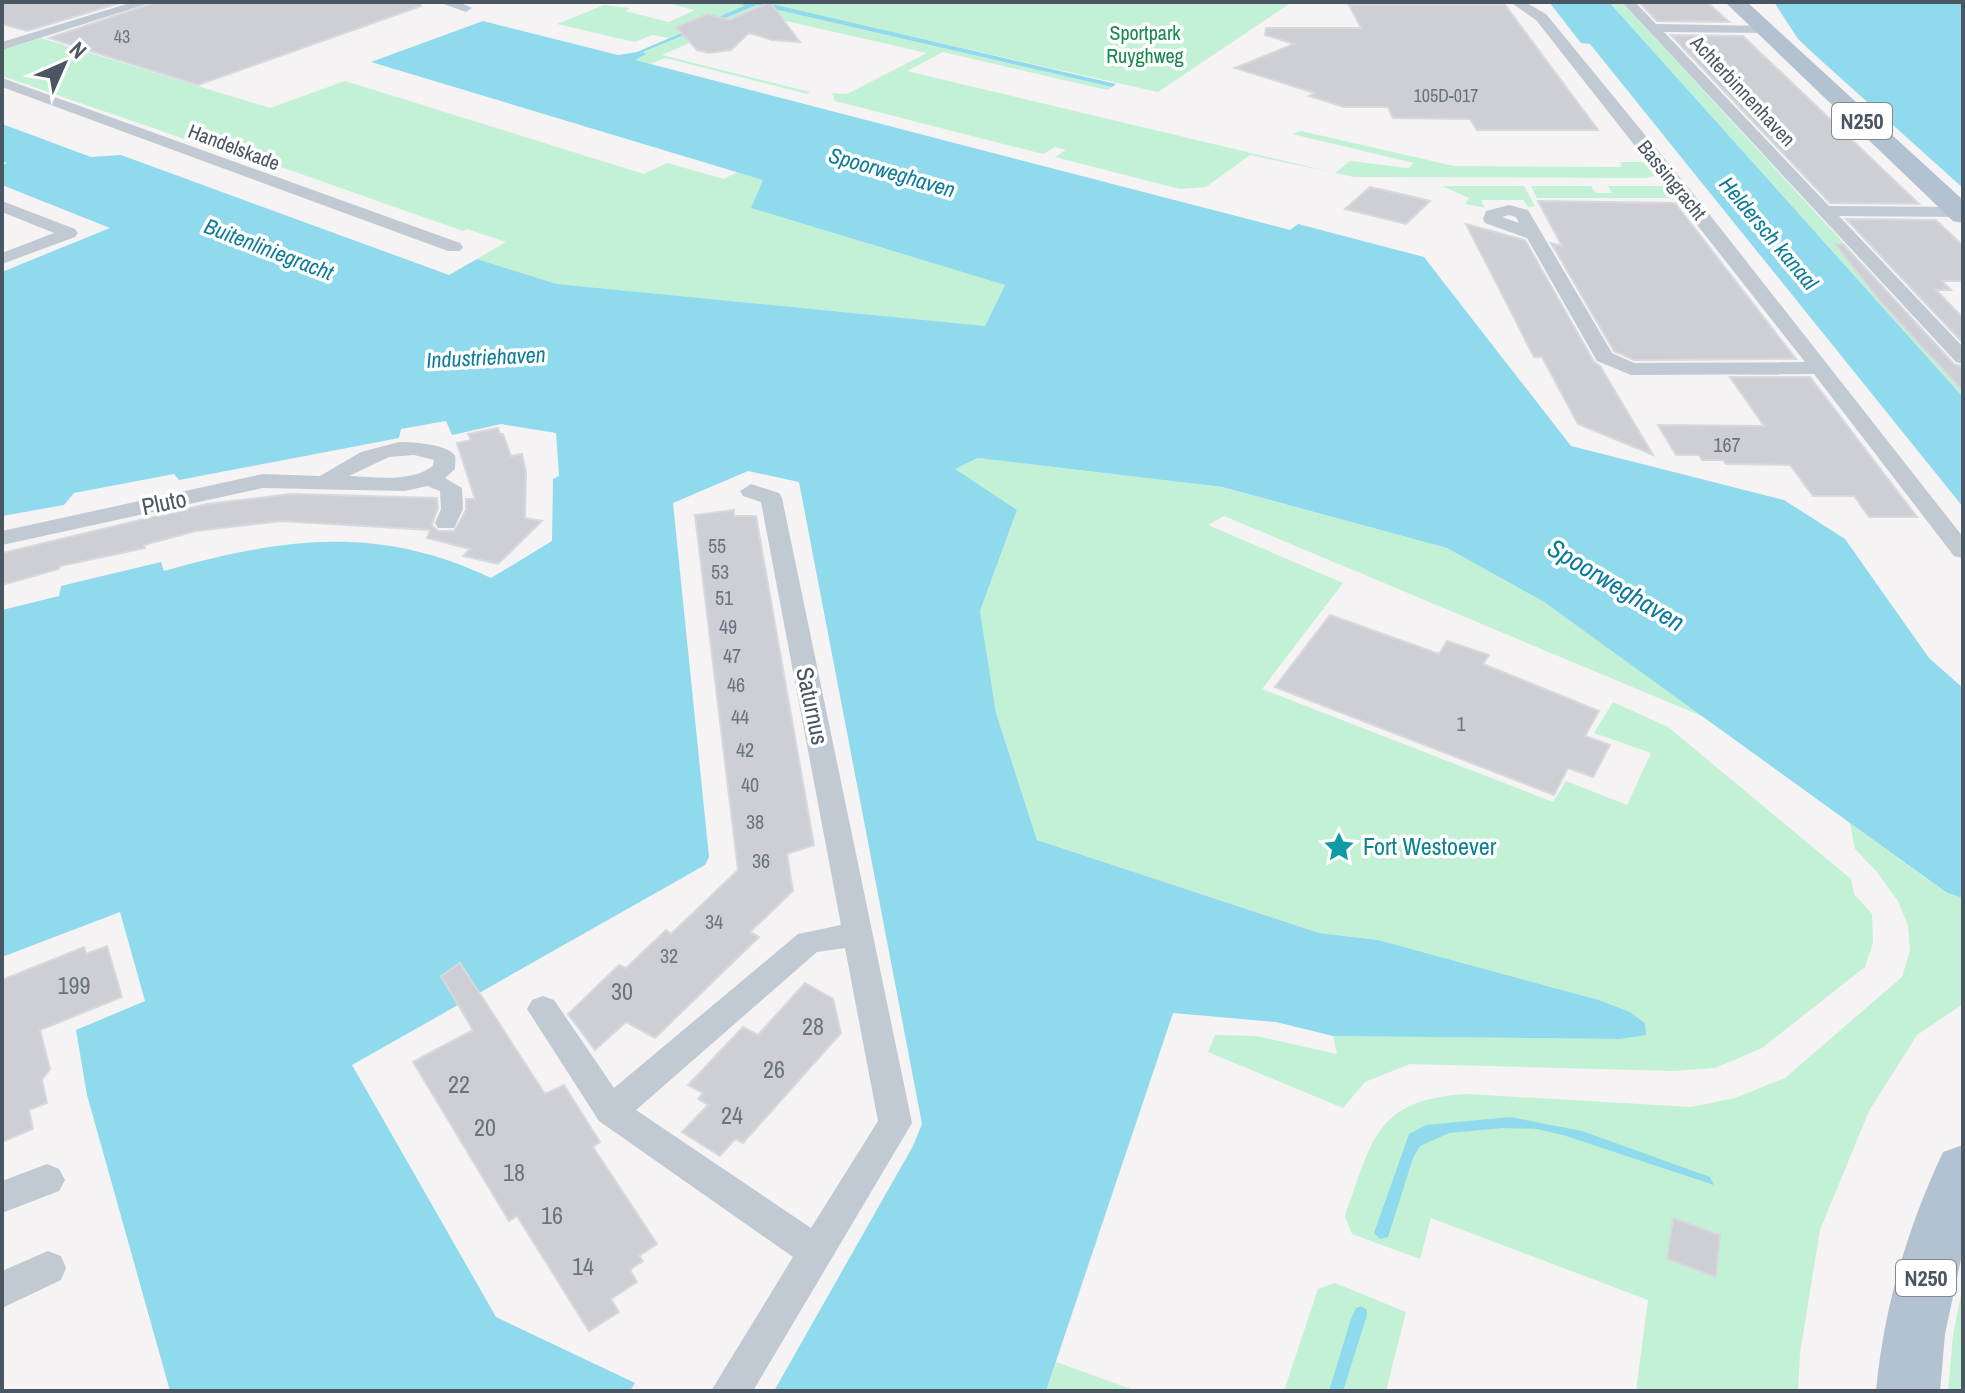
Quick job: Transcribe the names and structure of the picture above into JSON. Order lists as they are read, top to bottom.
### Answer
{
  "streets": {
    "main road": ["N250"],
    "street": [
      "Achterbinnenhaven",
      "Handelskade",
      "Bassingracht",
      "Pluto",
      "Saturnus"
    ]
  },
  "water": [
    "Spoorweghaven",
    "Heldersch kanaal",
    "Buitenliniegracht",
    "Industriehaven"
  ],
  "parks": ["Sportpark Ruyghweg"],
  "places": {
    "place": ["Fort Westoever"]
  },
  "house_numbers": [
    "43",
    "105D-017",
    "167",
    "55",
    "53",
    "51",
    "49",
    "47",
    "46",
    "44",
    "1",
    "42",
    "40",
    "38",
    "36",
    "34",
    "32",
    "199",
    "30",
    "28",
    "26",
    "22",
    "24",
    "20",
    "18",
    "16",
    "14"
  ],
  "north": "top right"
}
